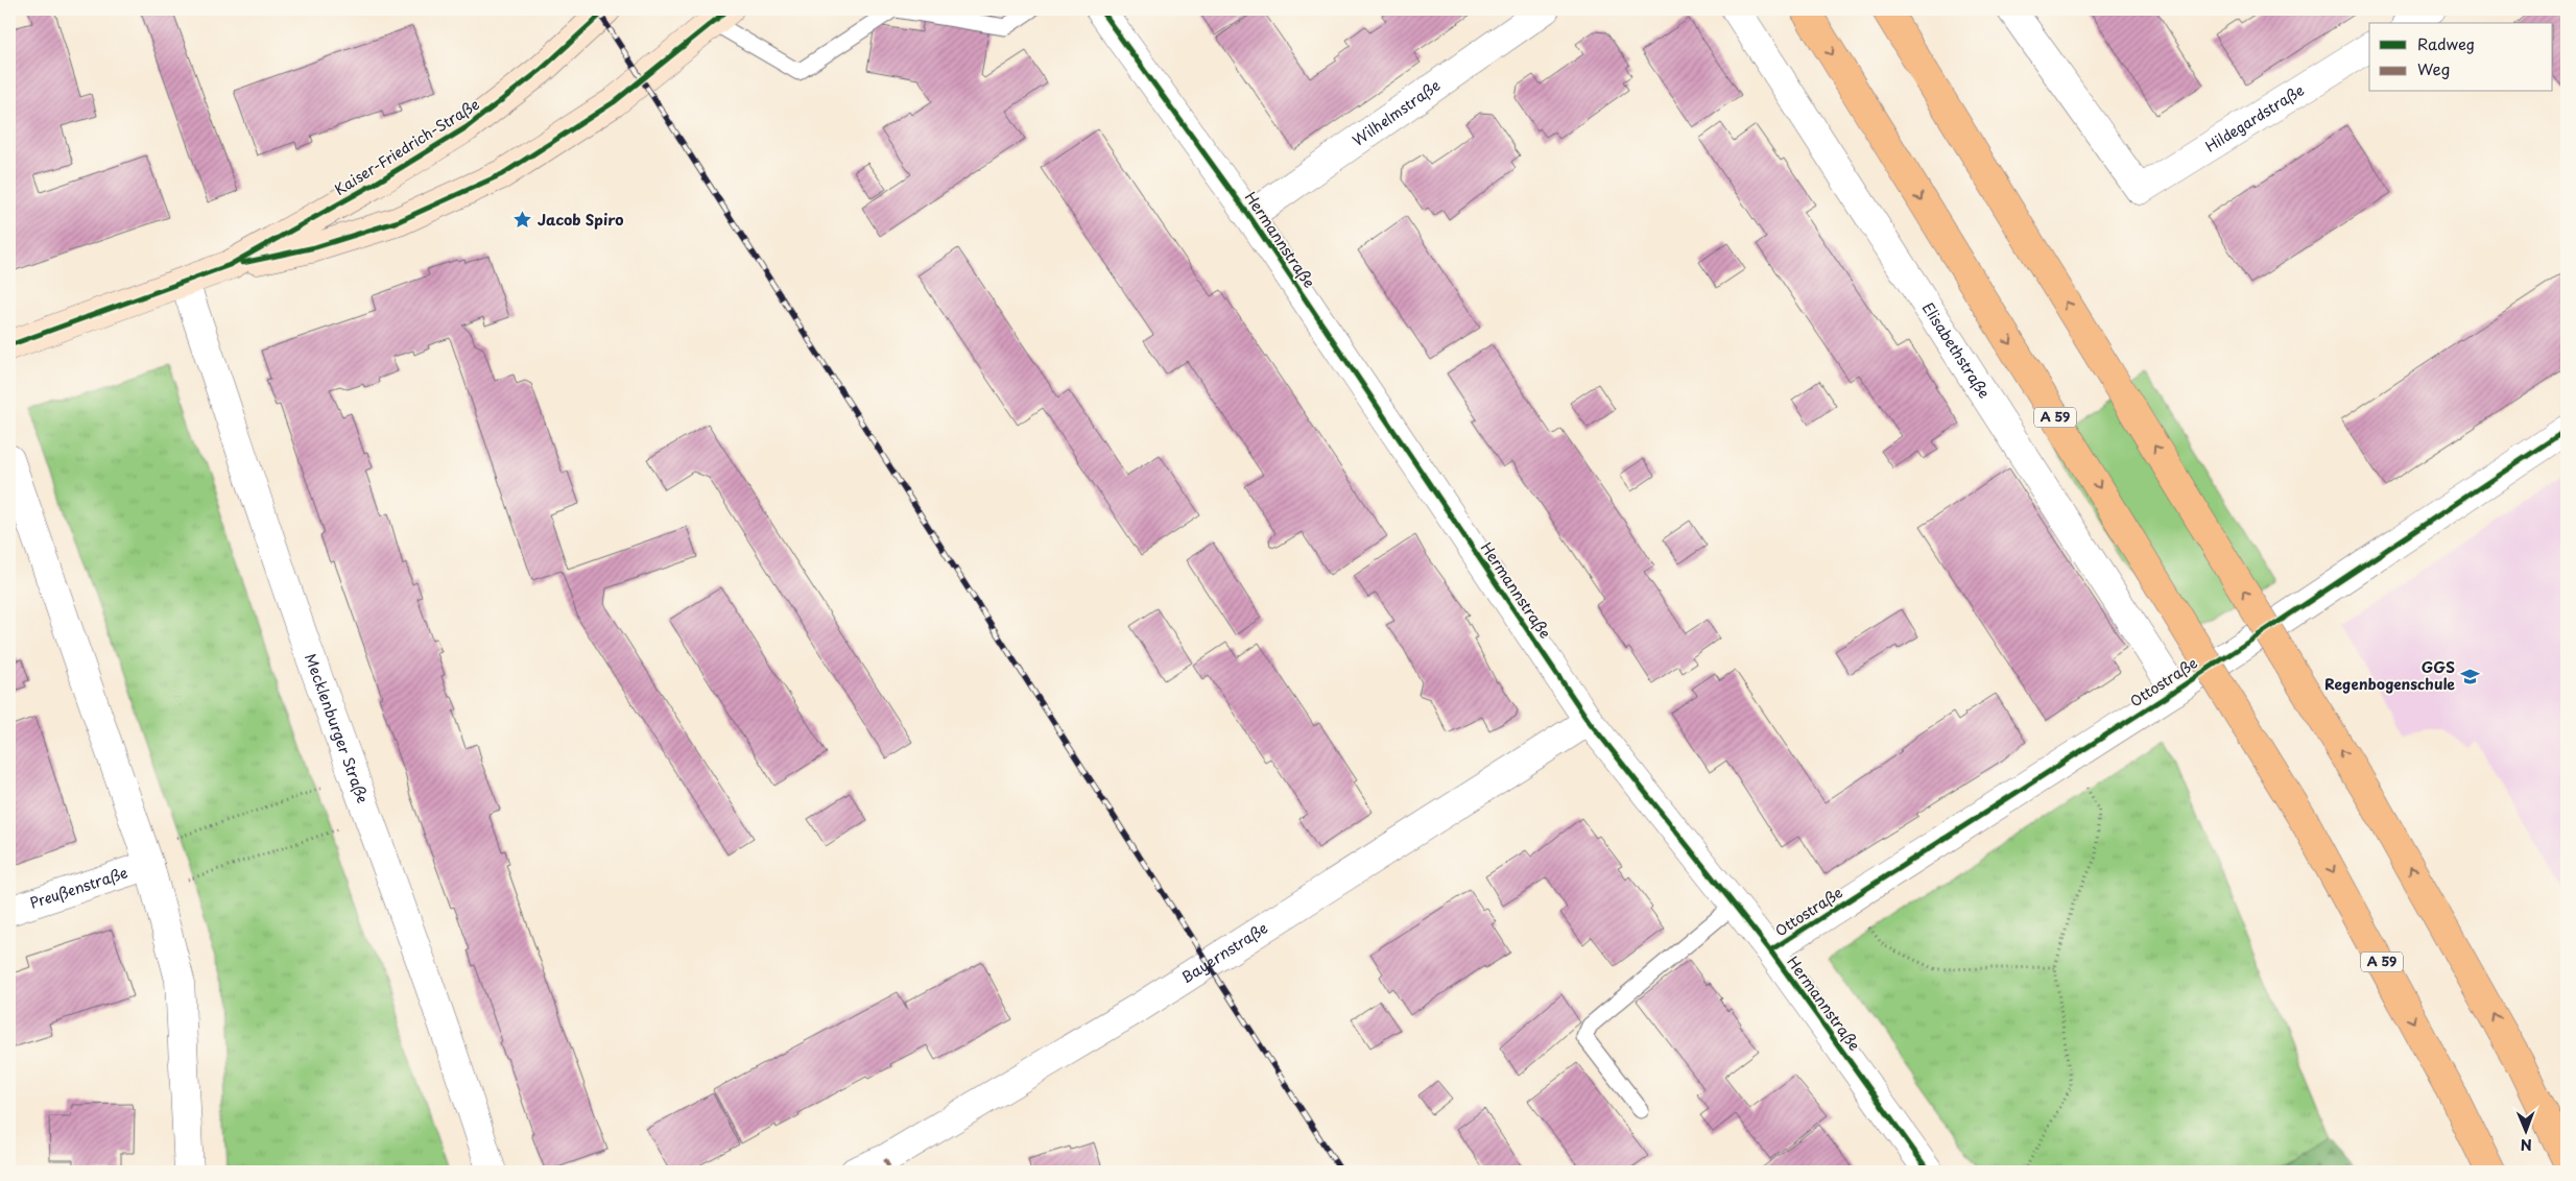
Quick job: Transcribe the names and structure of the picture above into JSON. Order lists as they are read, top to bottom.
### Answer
{
  "streets": {
    "highway": ["A 59"],
    "main road": ["Kaiser-Friedrich-Straße"],
    "street": [
      "Wilhelmstraße",
      "Hildegardstraße",
      "Hermannstraße",
      "Elisabethstraße",
      "Ottostraße",
      "Mecklenburger Straße",
      "Preußenstraße",
      "Bayernstraße"
    ]
  },
  "crossings": [
    ["Wilhelmstraße", "Hermannstraße"],
    ["Kaiser-Friedrich-Straße", "Mecklenburger Straße"],
    ["Hermannstraße", "Ottostraße"],
    ["Hermannstraße", "Bayernstraße"],
    ["Elisabethstraße", "Ottostraße"]
  ],
  "places": {
    "place": ["Jacob Spiro"],
    "school or university": ["GGS Regenbogenschule"]
  },
  "legend": ["Radweg", "Weg"],
  "north": "bottom"
}
